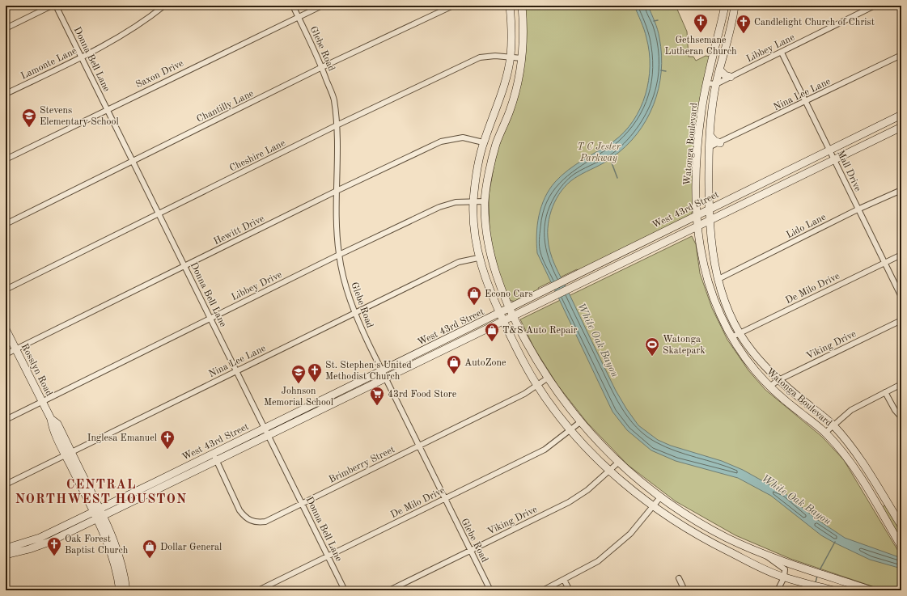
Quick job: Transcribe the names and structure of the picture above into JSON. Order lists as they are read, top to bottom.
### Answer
{
  "streets": {
    "main road": ["Watonga Boulevard", "West 43rd Street", "Rosslyn Road"],
    "street": [
      "Libbey Lane",
      "Glebe Road",
      "Donna Bell Lane",
      "Lamonte Lane",
      "Saxon Drive",
      "Nina Lee Lane",
      "Chantilly Lane",
      "Cheshire Lane",
      "Mall Drive",
      "Lido Lane",
      "Hewitt Drive",
      "Libbey Drive",
      "De Milo Drive",
      "Viking Drive",
      "Brimberry Street"
    ]
  },
  "crossings": [
    ["Libbey Lane", "Watonga Boulevard"],
    ["Libbey Lane", "Mall Drive"],
    ["Glebe Road", "Saxon Drive"],
    ["Glebe Road", "Nina Lee Lane"],
    ["Glebe Road", "Chantilly Lane"],
    ["Glebe Road", "Cheshire Lane"],
    ["Glebe Road", "West 43rd Street"],
    ["Glebe Road", "Hewitt Drive"],
    ["Glebe Road", "Libbey Drive"],
    ["Glebe Road", "De Milo Drive"],
    ["Glebe Road", "Viking Drive"],
    ["Glebe Road", "Brimberry Street"],
    ["Donna Bell Lane", "Lamonte Lane"],
    ["Donna Bell Lane", "Saxon Drive"],
    ["Donna Bell Lane", "Nina Lee Lane"],
    ["Donna Bell Lane", "Chantilly Lane"],
    ["Donna Bell Lane", "Cheshire Lane"],
    ["Donna Bell Lane", "West 43rd Street"],
    ["Donna Bell Lane", "Hewitt Drive"],
    ["Donna Bell Lane", "Libbey Drive"],
    ["Donna Bell Lane", "De Milo Drive"],
    ["Donna Bell Lane", "Brimberry Street"],
    ["Nina Lee Lane", "Watonga Boulevard"],
    ["Nina Lee Lane", "Mall Drive"],
    ["Nina Lee Lane", "Rosslyn Road"],
    ["Watonga Boulevard", "West 43rd Street"],
    ["Watonga Boulevard", "Lido Lane"],
    ["Watonga Boulevard", "De Milo Drive"],
    ["Watonga Boulevard", "Viking Drive"],
    ["Mall Drive", "West 43rd Street"],
    ["Mall Drive", "Lido Lane"],
    ["Mall Drive", "De Milo Drive"],
    ["West 43rd Street", "Rosslyn Road"],
    ["West 43rd Street", "Brimberry Street"],
    ["Hewitt Drive", "Rosslyn Road"],
    ["Libbey Drive", "Rosslyn Road"]
  ],
  "districts": ["CENTRAL NORTHWEST HOUSTON"],
  "water": ["White Oak Bayou"],
  "parks": ["T C Jester Parkway"],
  "places": {
    "church": [
      "Gethsemane Lutheran Church",
      "Candlelight Church of Christ",
      "St. Stephen's United Methodist Church",
      "Inglesa Emanuel",
      "Oak Forest Baptist Church"
    ],
    "school or university": ["Stevens Elementary School", "Johnson Memorial School"],
    "shop": [
      "Econo Cars",
      "T&S Auto Repair",
      "AutoZone",
      "Dollar General"
    ],
    "sports": ["Watonga Skatepark"],
    "supermarket": ["43rd Food Store"]
  }
}
